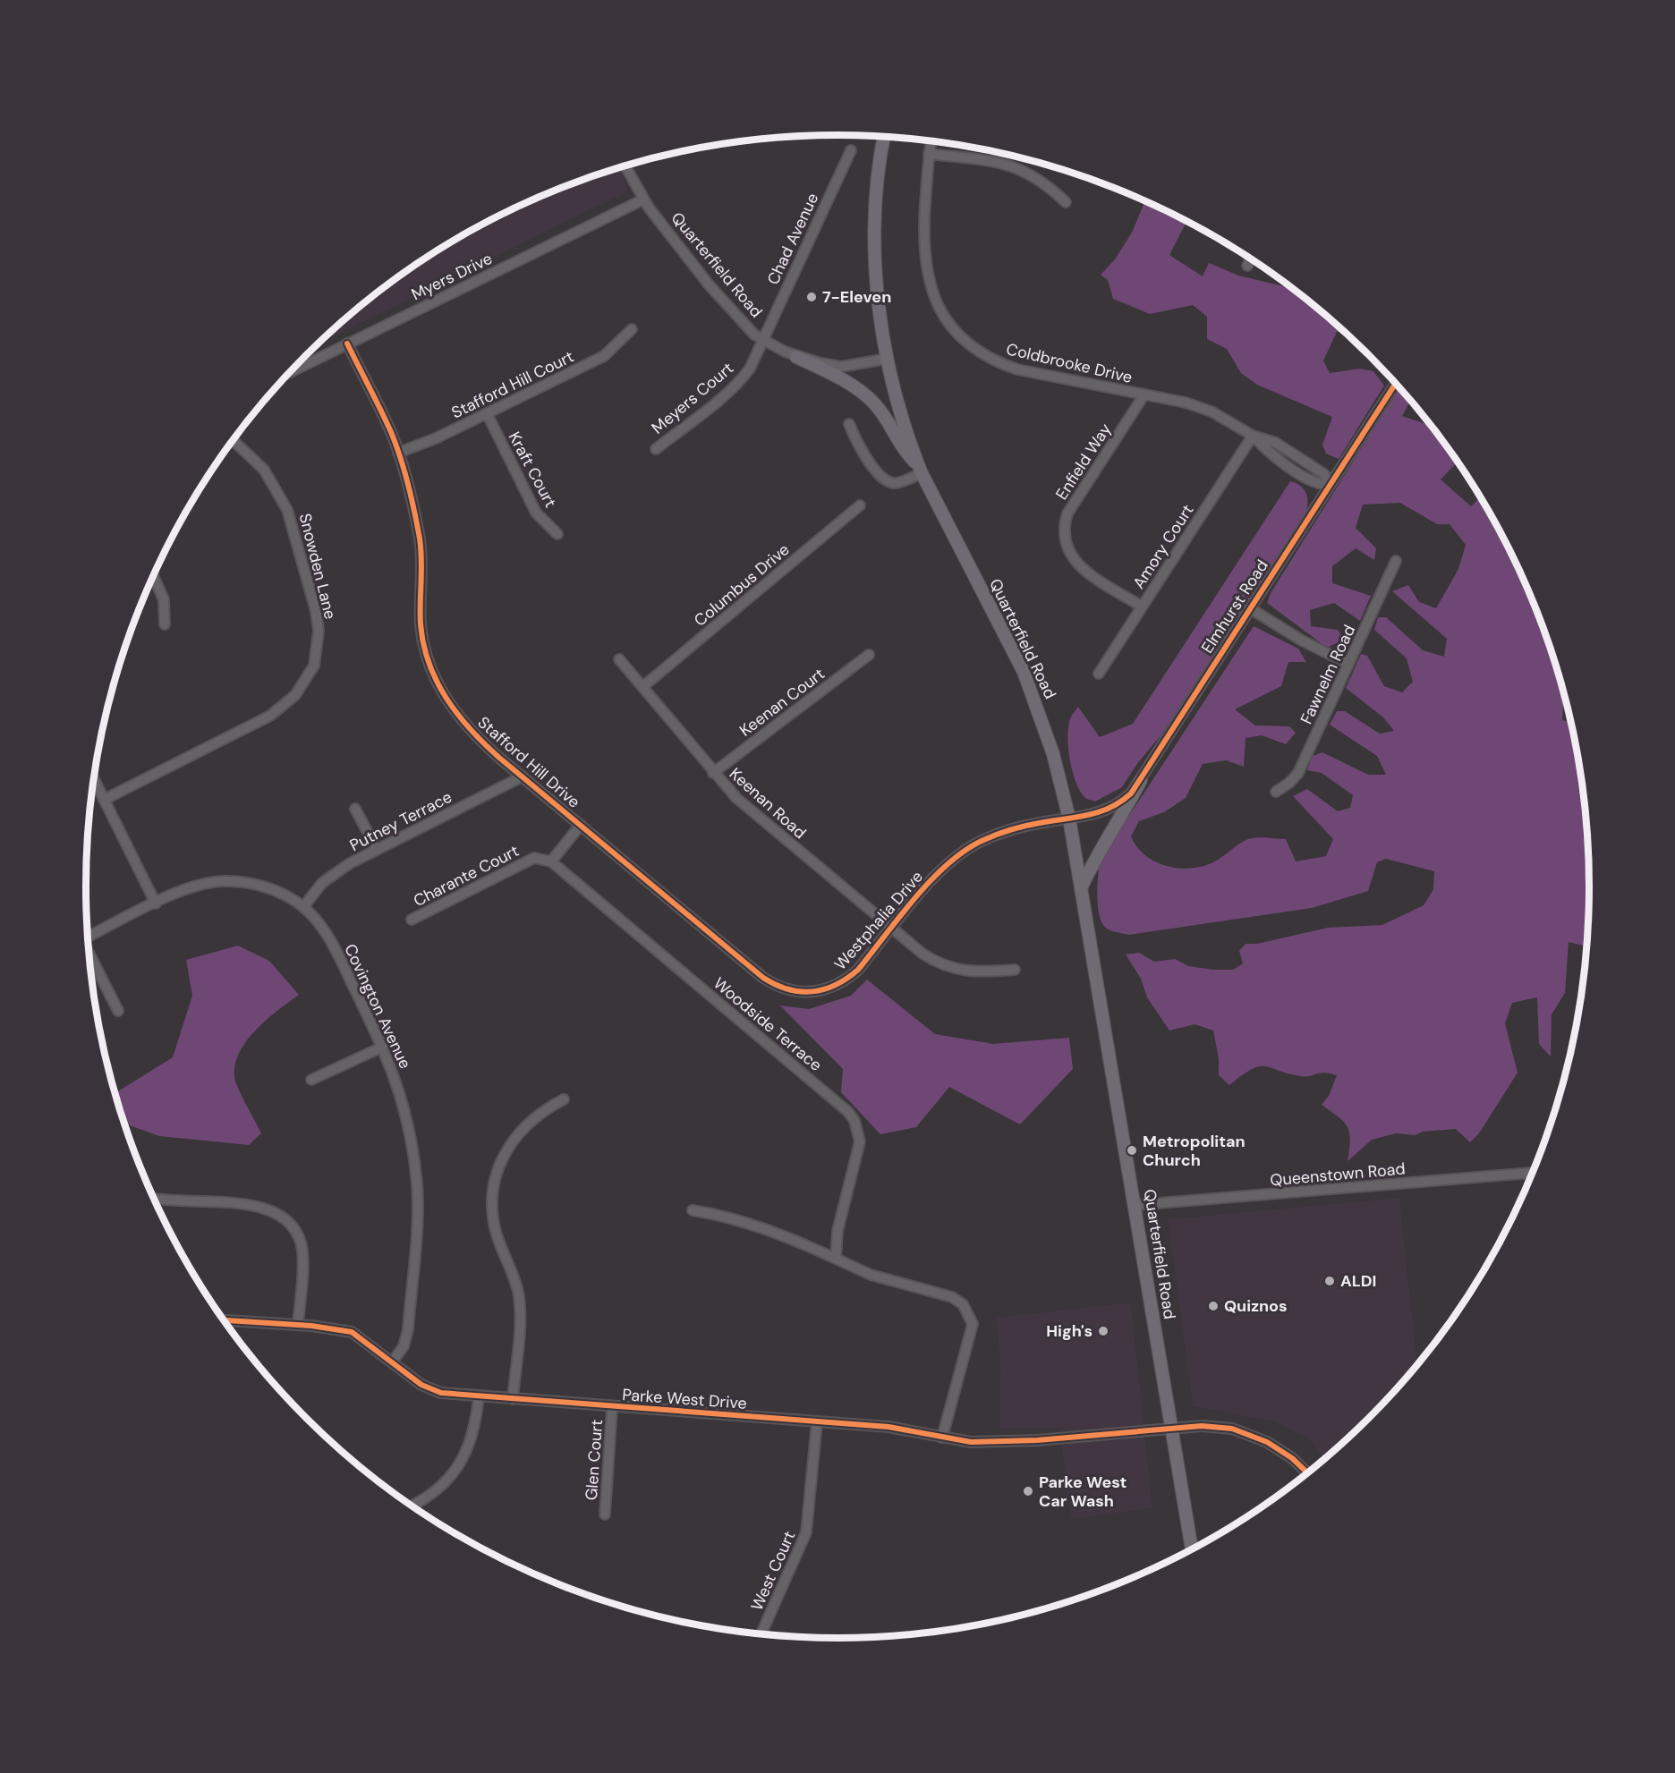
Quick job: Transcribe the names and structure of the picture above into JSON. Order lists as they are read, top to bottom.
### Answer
{
  "streets": {
    "main road": ["Quarterfield Road"],
    "street": [
      "Chad Avenue",
      "Myers Drive",
      "Coldbrooke Drive",
      "Stafford Hill Court",
      "Meyers Court",
      "Enfield Way",
      "Kraft Court",
      "Amory Court",
      "Snowden Lane",
      "Columbus Drive",
      "Elmhurst Road",
      "Fawnelm Road",
      "Keenan Court",
      "Stafford Hill Drive",
      "Keenan Road",
      "Putney Terrace",
      "Charante Court",
      "Westphalia Drive",
      "Covington Avenue",
      "Woodside Terrace",
      "Queenstown Road",
      "Parke West Drive",
      "Glen Court",
      "West Court"
    ]
  },
  "crossings": [
    ["Chad Avenue", "Quarterfield Road"],
    ["Chad Avenue", "Meyers Court"],
    ["Quarterfield Road", "Myers Drive"],
    ["Quarterfield Road", "Meyers Court"],
    ["Quarterfield Road", "Elmhurst Road"],
    ["Quarterfield Road", "Westphalia Drive"],
    ["Quarterfield Road", "Queenstown Road"],
    ["Quarterfield Road", "Parke West Drive"],
    ["Myers Drive", "Stafford Hill Drive"],
    ["Coldbrooke Drive", "Enfield Way"],
    ["Coldbrooke Drive", "Amory Court"],
    ["Coldbrooke Drive", "Elmhurst Road"],
    ["Stafford Hill Court", "Kraft Court"],
    ["Stafford Hill Court", "Stafford Hill Drive"],
    ["Enfield Way", "Amory Court"],
    ["Columbus Drive", "Keenan Road"],
    ["Elmhurst Road", "Westphalia Drive"],
    ["Keenan Court", "Keenan Road"],
    ["Stafford Hill Drive", "Putney Terrace"],
    ["Stafford Hill Drive", "Westphalia Drive"],
    ["Keenan Road", "Westphalia Drive"],
    ["Putney Terrace", "Covington Avenue"],
    ["Charante Court", "Woodside Terrace"],
    ["Covington Avenue", "Parke West Drive"],
    ["Parke West Drive", "Glen Court"],
    ["Parke West Drive", "West Court"]
  ],
  "places": [
    "7-Eleven",
    "Metropolitan Church",
    "ALDI",
    "Quiznos",
    "High's",
    "Parke West Car Wash"
  ]
}
